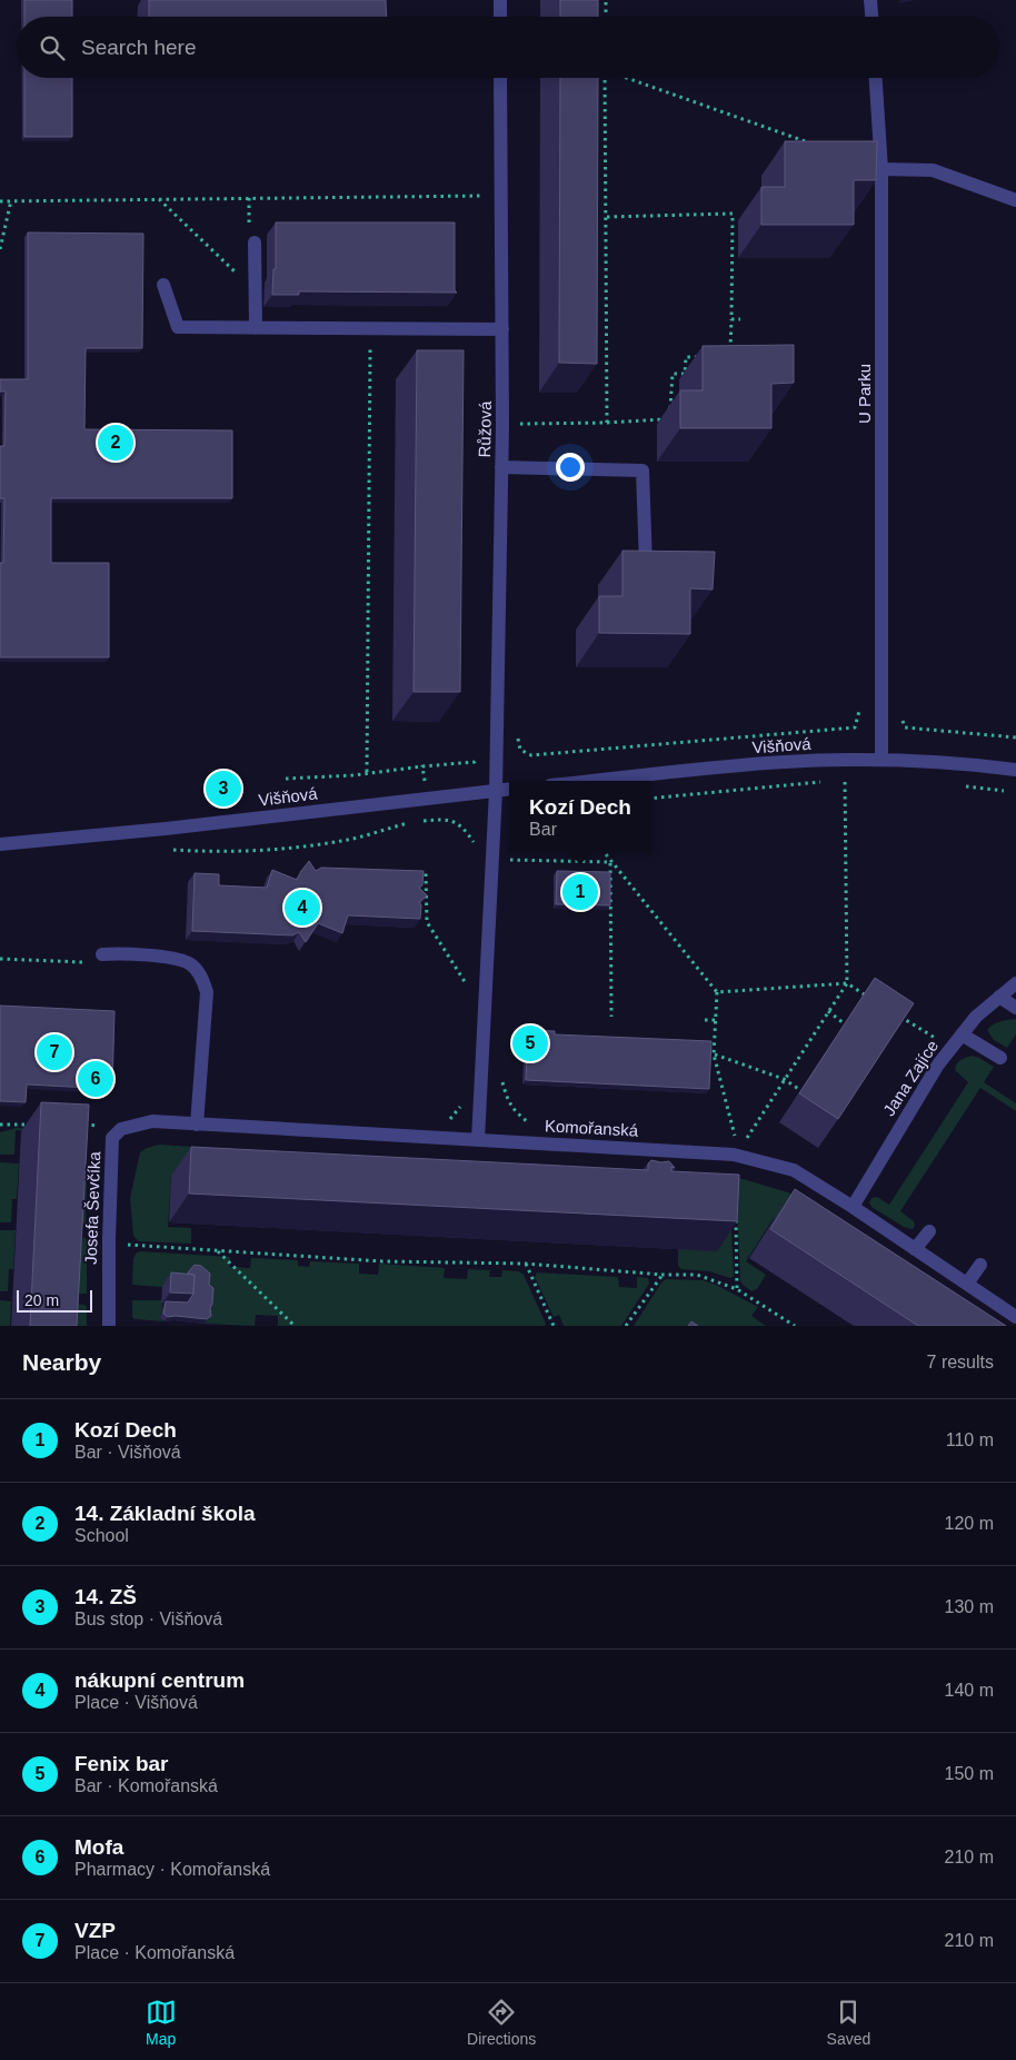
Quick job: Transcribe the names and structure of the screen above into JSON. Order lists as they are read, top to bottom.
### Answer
{
  "streets": {
    "street": [
      "U Parku",
      "Růžová",
      "Višňová",
      "Jana Zajíce",
      "Komořanská",
      "Josefa Ševčíka"
    ]
  },
  "crossings": [
    ["U Parku", "Višňová"],
    ["Růžová", "Višňová"],
    ["Růžová", "Komořanská"],
    ["Jana Zajíce", "Komořanská"],
    ["Komořanská", "Josefa Ševčíka"]
  ],
  "scale_bar": "20 m",
  "page": {
    "search": "Search here",
    "pins": [
      "2",
      "3",
      "1",
      "4",
      "5",
      "7",
      "6"
    ],
    "popup": ["Kozí Dech", "Bar"],
    "scale": "20 m",
    "heading": ["Nearby", "7 results"],
    "list": [
      {
        "mark": "1",
        "name": "Kozí Dech",
        "note": "Bar · Višňová",
        "value": "110 m"
      },
      {
        "mark": "2",
        "name": "14. Základní škola",
        "note": "School",
        "value": "120 m"
      },
      {
        "mark": "3",
        "name": "14. ZŠ",
        "note": "Bus stop · Višňová",
        "value": "130 m"
      },
      {
        "mark": "4",
        "name": "nákupní centrum",
        "note": "Place · Višňová",
        "value": "140 m"
      },
      {
        "mark": "5",
        "name": "Fenix bar",
        "note": "Bar · Komořanská",
        "value": "150 m"
      },
      {
        "mark": "6",
        "name": "Mofa",
        "note": "Pharmacy · Komořanská",
        "value": "210 m"
      },
      {
        "mark": "7",
        "name": "VZP",
        "note": "Place · Komořanská",
        "value": "210 m"
      }
    ],
    "nav": ["Map", "Directions", "Saved"]
  }
}
